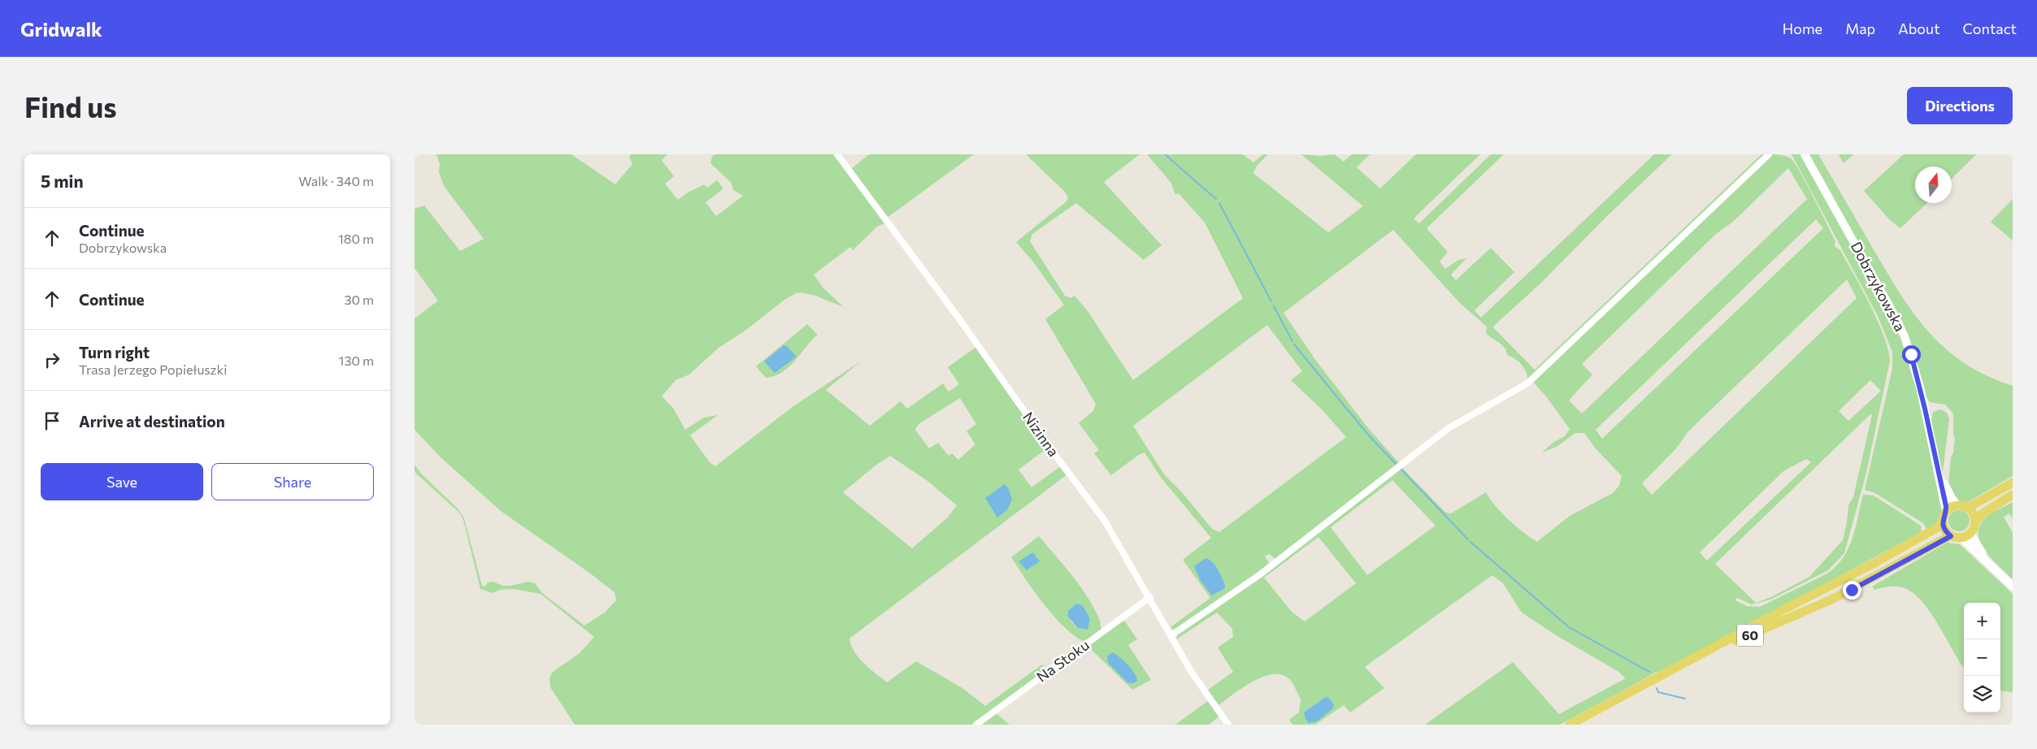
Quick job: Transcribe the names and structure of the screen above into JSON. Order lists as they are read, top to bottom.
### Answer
{
  "streets": {
    "main road": ["Dobrzykowska", "60"],
    "street": ["Nizinna", "Na Stoku"]
  },
  "crossings": [
    ["Dobrzykowska", "60"],
    ["Nizinna", "Na Stoku"]
  ],
  "north": "top",
  "page": {
    "header": "Gridwalk",
    "nav": [
      "Home",
      "Map",
      "About",
      "Contact"
    ],
    "buttons": [
      "Directions",
      ["Save", "Share"]
    ],
    "title": "Find us",
    "heading": ["5 min", "Walk · 340 m"],
    "list": [
      ["Continue", "Dobrzykowska", "180 m"],
      ["Continue", "30 m"],
      ["Turn right", "Trasa Jerzego Popiełuszki", "130 m"],
      "Arrive at destination"
    ],
    "map_buttons": ["+", "−"]
  }
}
